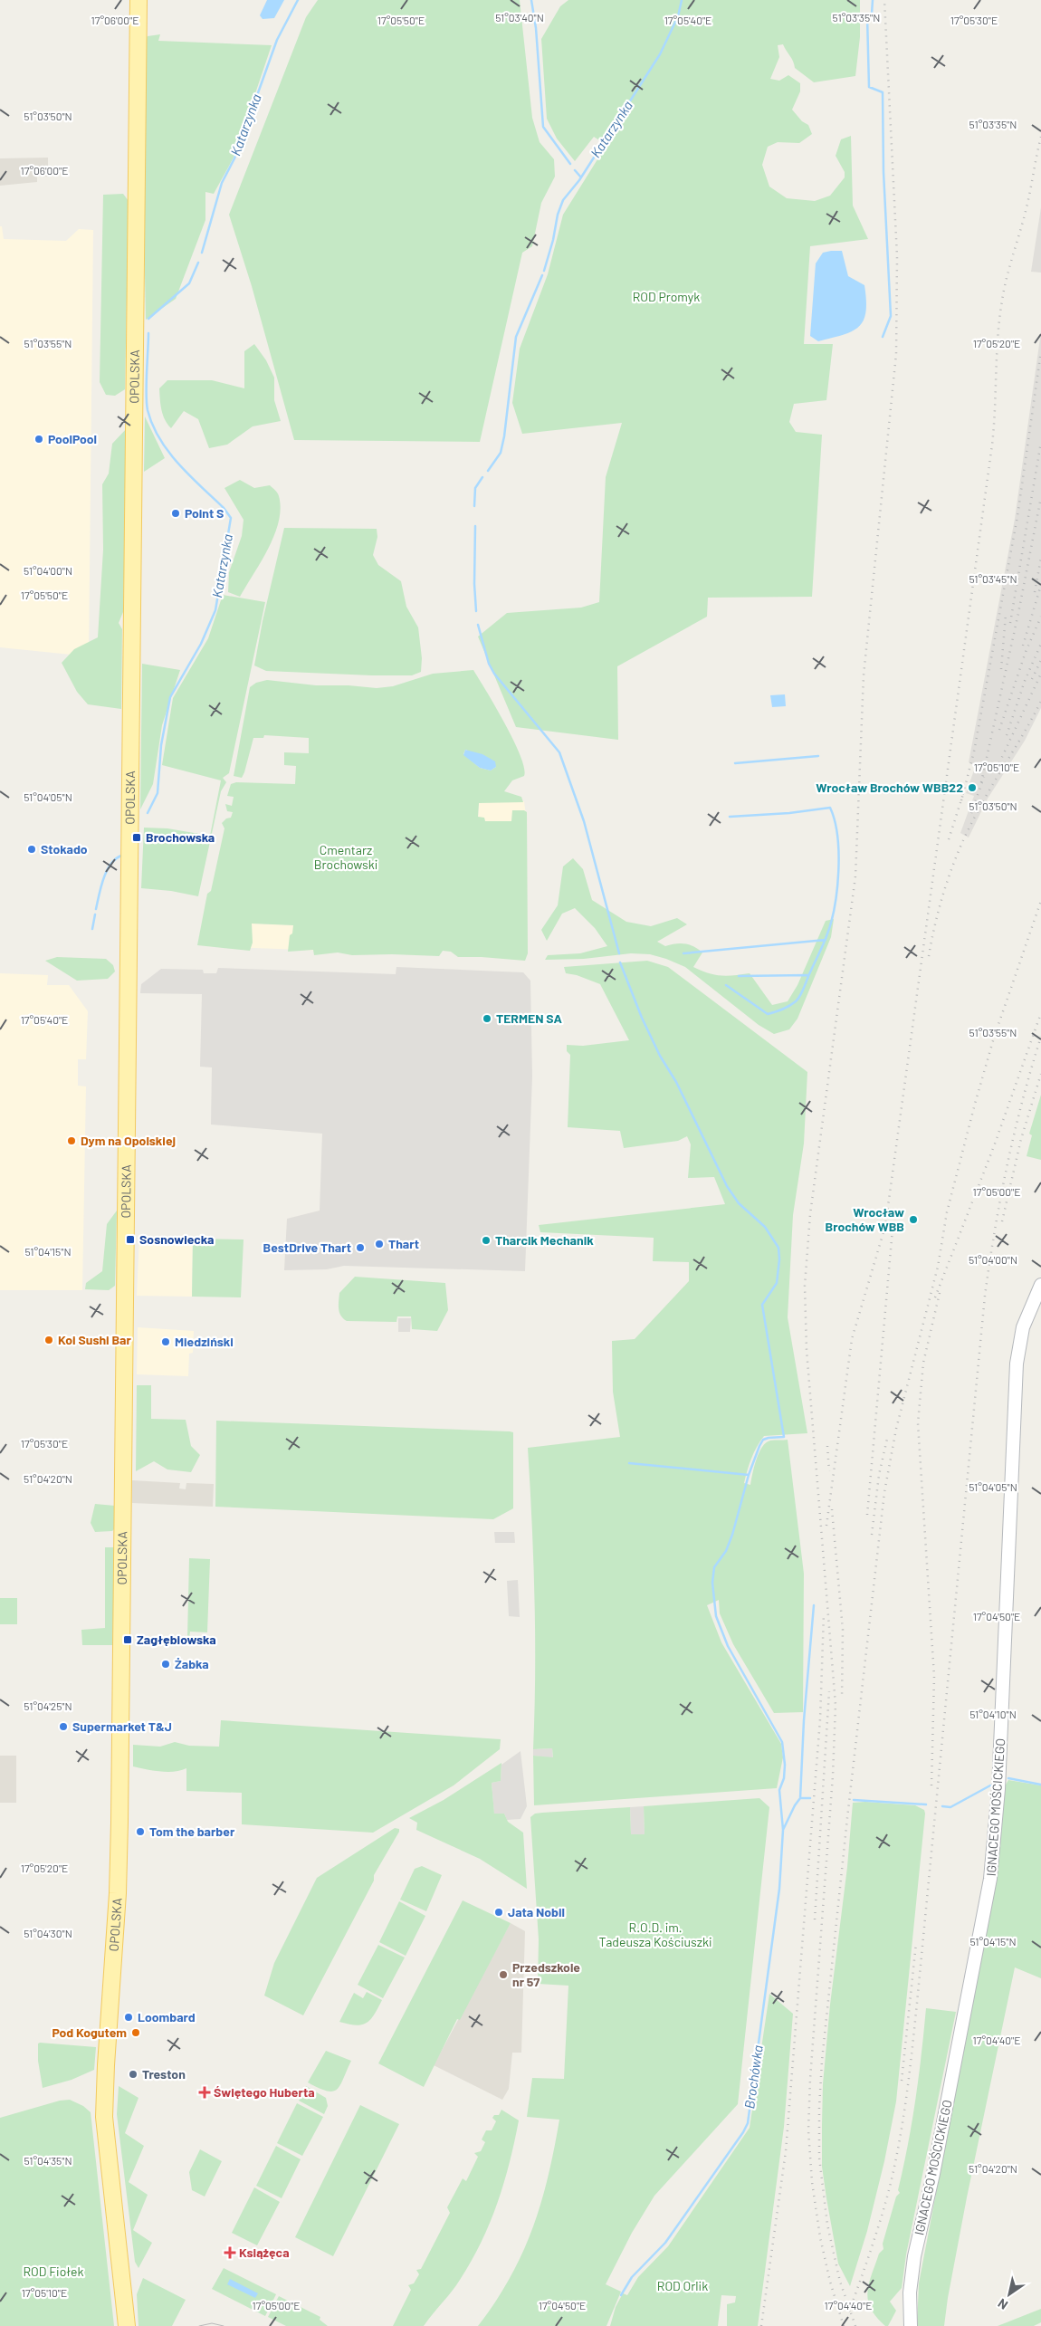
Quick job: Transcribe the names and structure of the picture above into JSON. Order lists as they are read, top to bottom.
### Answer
{
  "streets": {
    "main road": ["OPOLSKA"],
    "street": ["IGNACEGO MOŚCICKIEGO"]
  },
  "water": ["Katarzynka", "Brochówka"],
  "parks": [
    "ROD Promyk",
    "Cmentarz Brochowski",
    "R.O.D. im. Tadeusza Kościuszki",
    "ROD Fiołek",
    "ROD Orlik"
  ],
  "places": {
    "other": [
      "PoolPool",
      "Point S",
      "Wrocław Brochów WBB22",
      "Stokado",
      "TERMEN SA",
      "Dym na Opolskiej",
      "Wrocław Brochów WBB",
      "Tharcik Mechanik",
      "Thart",
      "BestDrive Thart",
      "Koi Sushi Bar",
      "Miedziński",
      "Żabka",
      "Supermarket T&J",
      "Tom the barber",
      "Jata Nobil",
      "Przedszkole nr 57",
      "Loombard",
      "Pod Kogutem",
      "Treston"
    ],
    "transit": ["Brochowska", "Sosnowiecka", "Zagłębiowska"],
    "health": ["Świętego Huberta", "Książęca"]
  },
  "north": "bottom left",
  "coordinates": [
    "51°03'35\"N",
    "51°03'40\"N",
    "17°06'00\"E",
    "17°05'50\"E",
    "17°05'40\"E",
    "17°05'30\"E",
    "51°03'50\"N",
    "17°05'20\"E",
    "51°03'55\"N",
    "51°04'00\"N",
    "51°03'45\"N",
    "17°05'10\"E",
    "51°04'05\"N",
    "17°05'00\"E",
    "51°04'15\"N",
    "51°04'20\"N",
    "17°04'50\"E",
    "51°04'25\"N",
    "51°04'10\"N",
    "51°04'30\"N",
    "17°04'40\"E",
    "51°04'35\"N"
  ]
}
